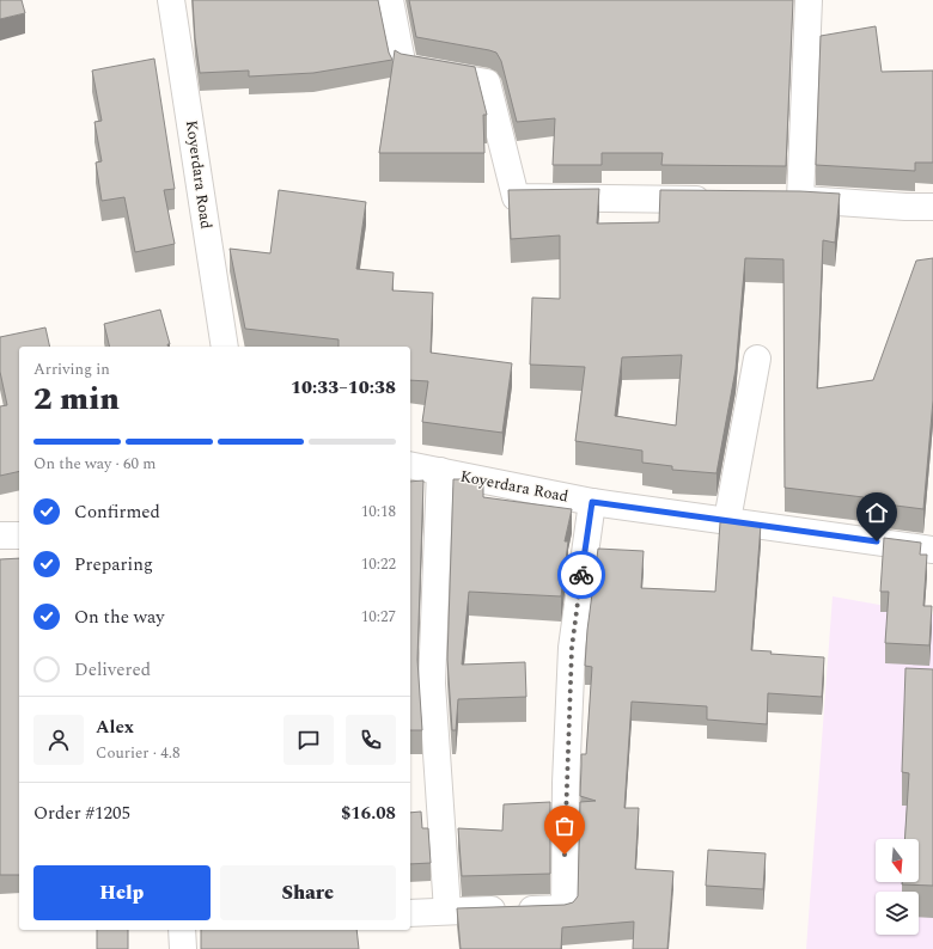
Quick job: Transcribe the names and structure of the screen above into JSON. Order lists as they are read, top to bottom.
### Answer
{
  "streets": {
    "street": ["Koyerdara Road"]
  },
  "north": "bottom",
  "page": {
    "heading": ["2 min", "Arriving in", "10:33–10:38"],
    "panel": [
      "Alex",
      "Courier · 4.8",
      "Order #1205",
      "$16.08"
    ],
    "bar": "On the way · 60 m",
    "list": [
      ["Confirmed", "10:18"],
      ["Preparing", "10:22"],
      ["On the way", "10:27"],
      "Delivered"
    ],
    "buttons": ["Help", "Share"]
  }
}
